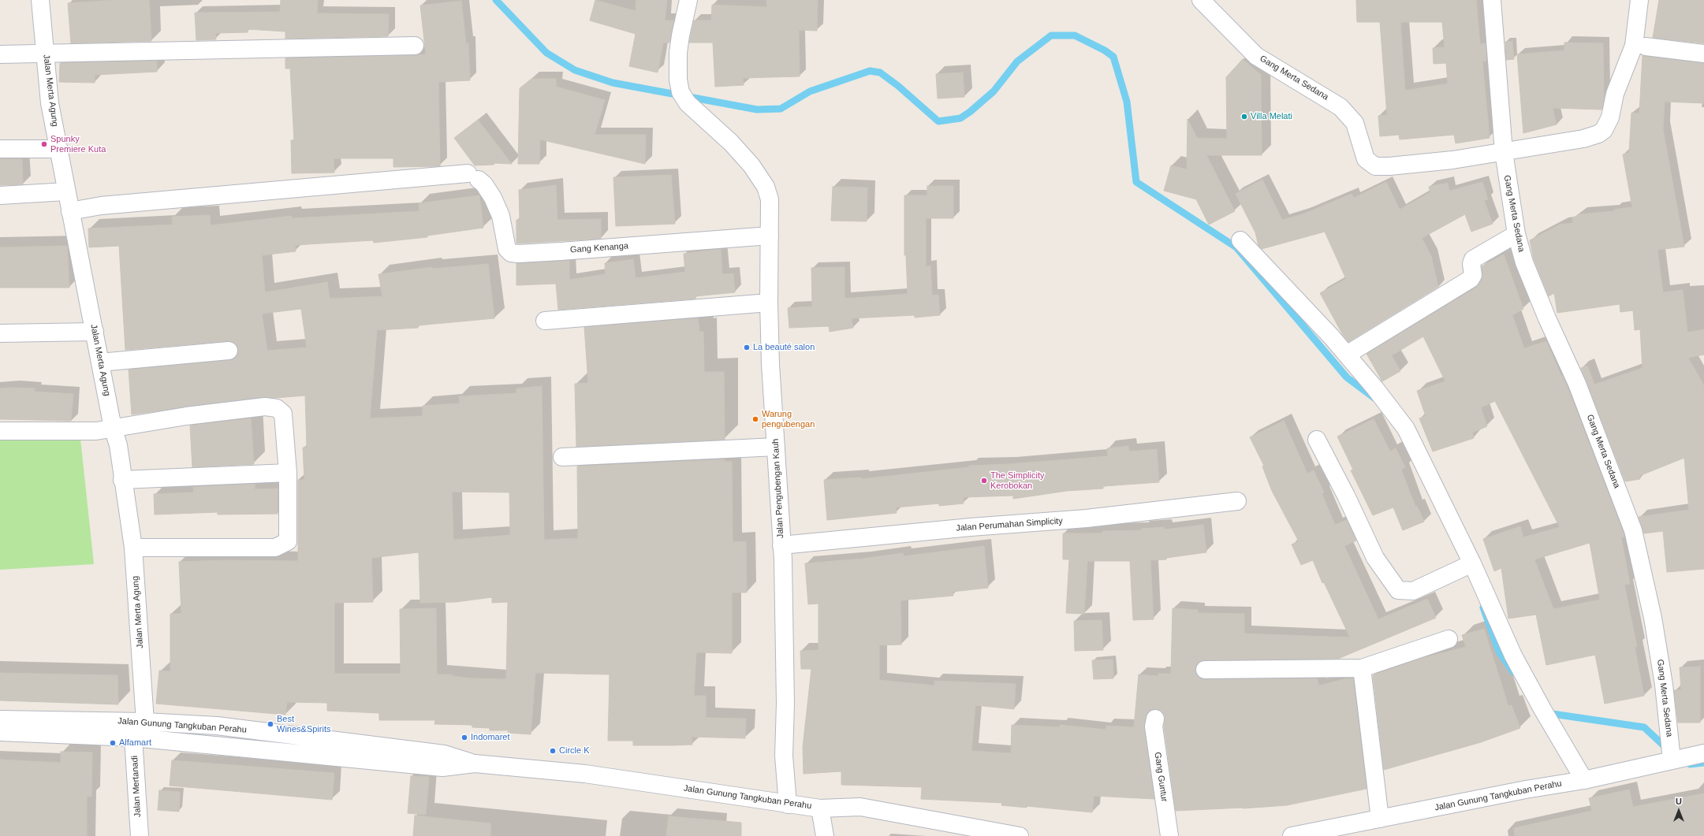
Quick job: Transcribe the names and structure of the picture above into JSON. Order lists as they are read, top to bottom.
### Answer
{
  "streets": {
    "street": [
      "Gang Merta Sedana",
      "Jalan Merta Agung",
      "Gang Kenanga",
      "Jalan Pengubengan Kauh",
      "Jalan Perumahan Simplicity",
      "Jalan Gunung Tangkuban Perahu",
      "Gang Guntur",
      "Jalan Mertanadi"
    ]
  },
  "crossings": [
    ["Gang Merta Sedana", "Jalan Gunung Tangkuban Perahu"],
    ["Jalan Merta Agung", "Gang Kenanga"],
    ["Jalan Merta Agung", "Jalan Gunung Tangkuban Perahu"],
    ["Gang Kenanga", "Jalan Pengubengan Kauh"],
    ["Jalan Pengubengan Kauh", "Jalan Perumahan Simplicity"],
    ["Jalan Pengubengan Kauh", "Jalan Gunung Tangkuban Perahu"],
    ["Jalan Gunung Tangkuban Perahu", "Jalan Mertanadi"]
  ],
  "places": [
    "Villa Melati",
    "Spunky Premiere Kuta",
    "La beauté salon",
    "Warung pengubengan",
    "The Simplicity Kerobokan",
    "Best Wines&Spirits",
    "Indomaret",
    "Alfamart",
    "Circle K"
  ],
  "north": "top"
}
